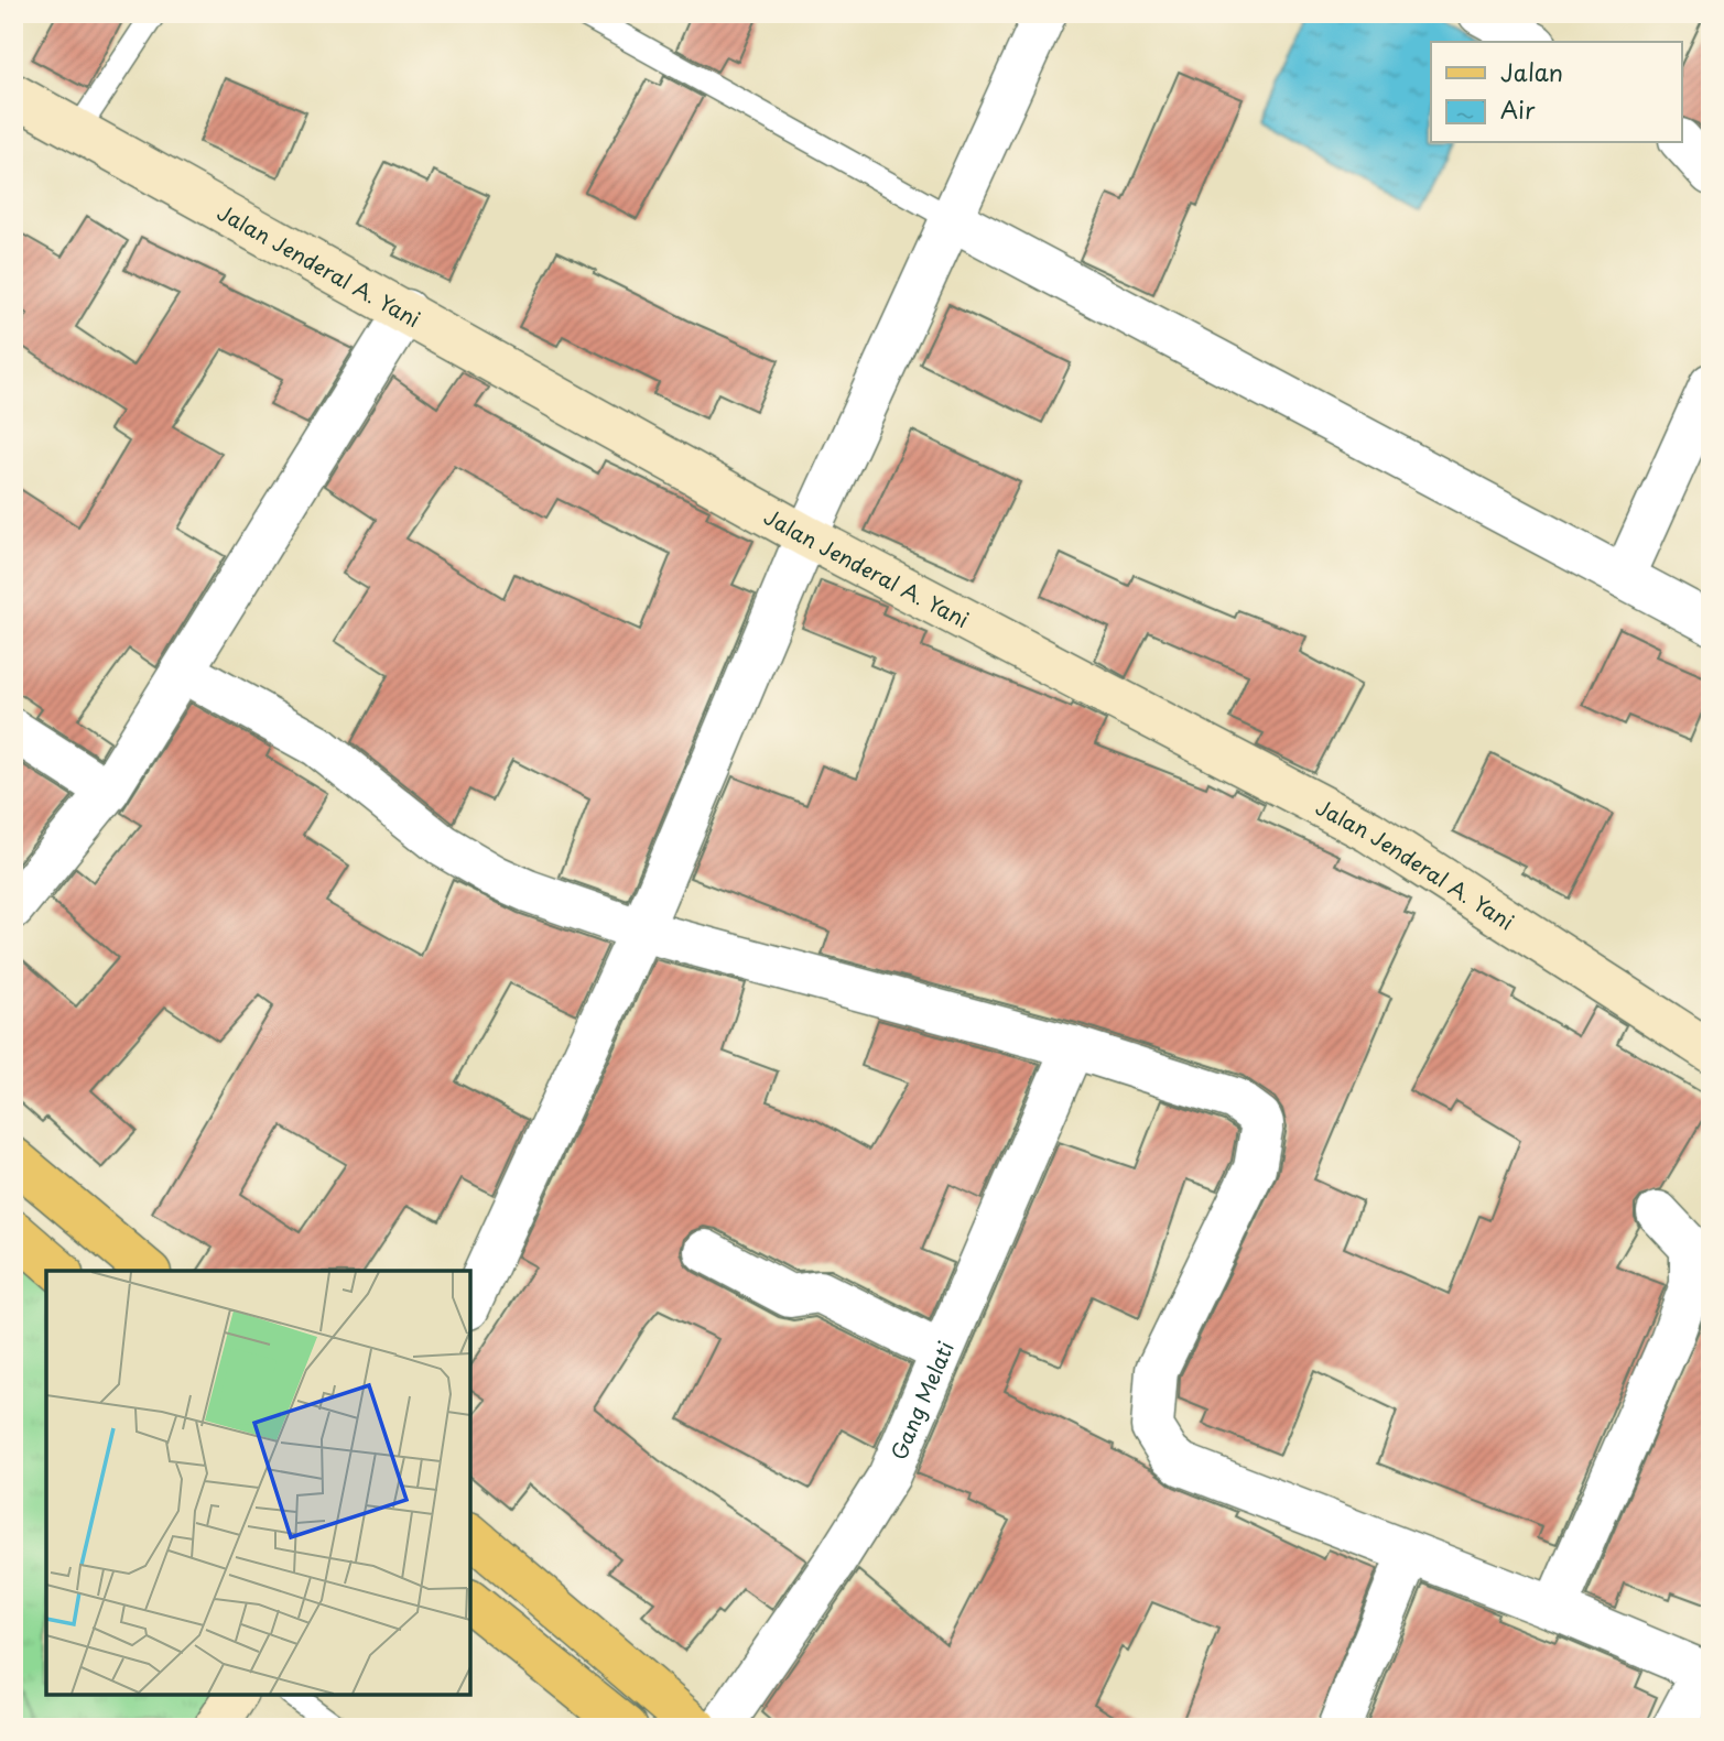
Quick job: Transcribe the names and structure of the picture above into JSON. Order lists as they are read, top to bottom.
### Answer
{
  "streets": {
    "street": ["Jalan Jenderal A. Yani", "Gang Melati"]
  },
  "legend": ["Jalan", "Air"]
}
